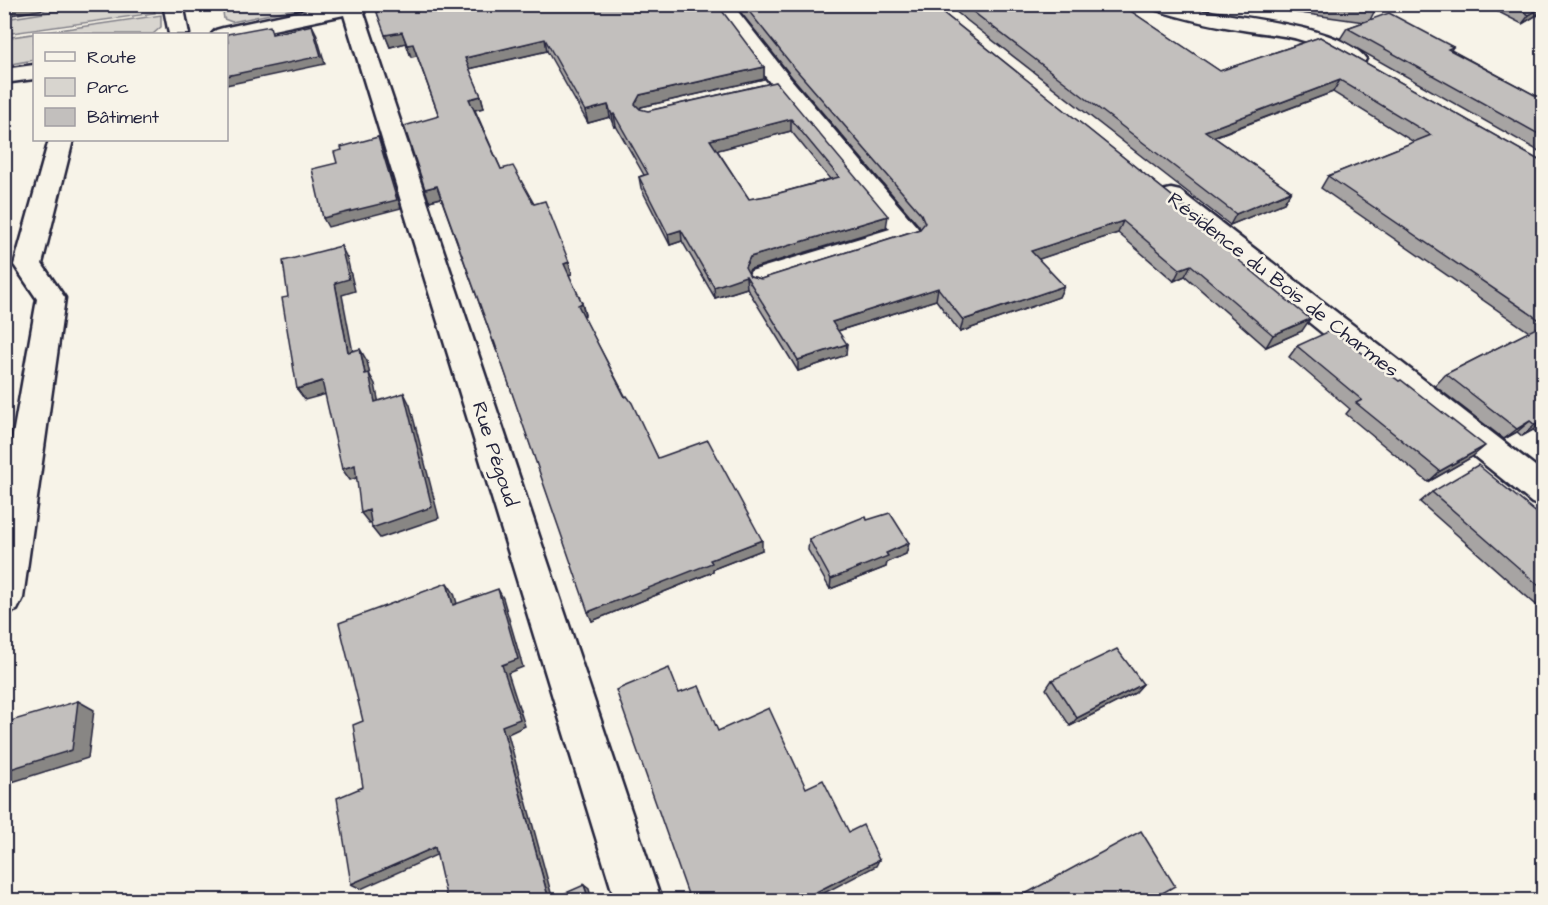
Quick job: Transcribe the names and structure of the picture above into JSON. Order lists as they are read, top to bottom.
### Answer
{
  "streets": {
    "street": ["Résidence du Bois de Charmes", "Rue Pégoud"]
  },
  "legend": ["Route", "Parc", "Bâtiment"]
}
